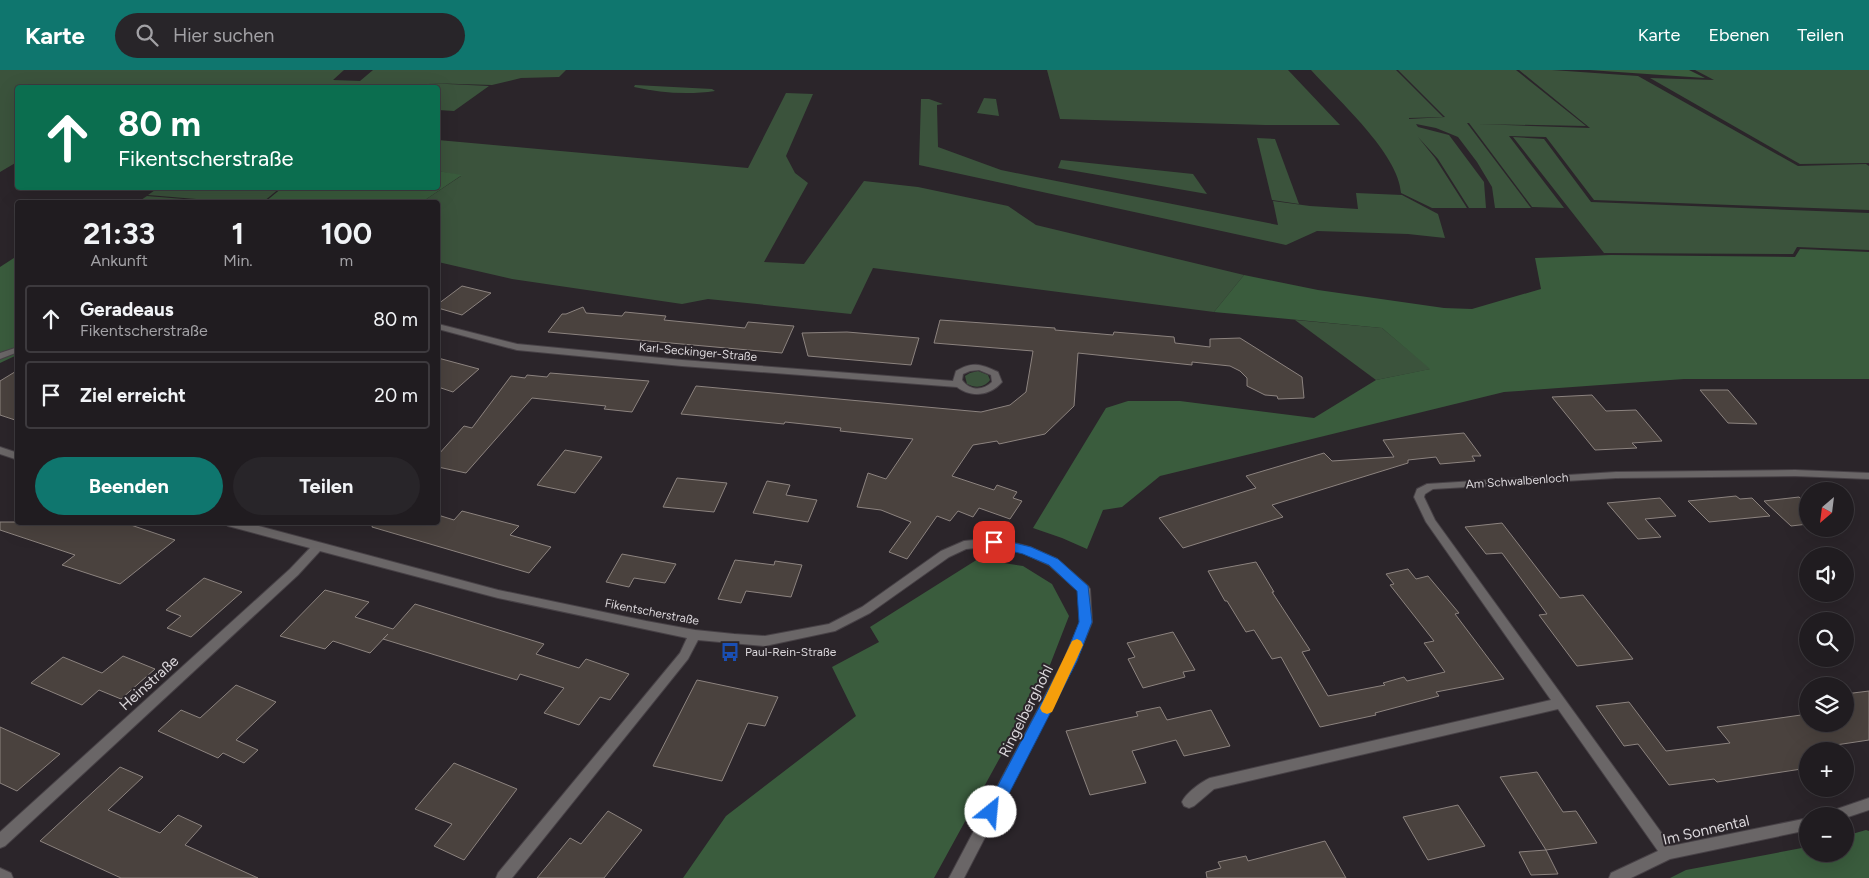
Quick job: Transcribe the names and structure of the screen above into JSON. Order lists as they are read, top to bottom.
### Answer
{
  "streets": {
    "street": [
      "Karl-Seckinger-Straße",
      "Am Schwalbenloch",
      "Fikentscherstraße",
      "Heinstraße",
      "Ringelberghohl",
      "Im Sonnental"
    ]
  },
  "crossings": [
    ["Am Schwalbenloch", "Im Sonnental"],
    ["Fikentscherstraße", "Heinstraße"],
    ["Fikentscherstraße", "Ringelberghohl"]
  ],
  "places": {
    "bus stop": ["Paul-Rein-Straße"]
  },
  "north": "bottom left",
  "page": {
    "header": "Karte",
    "search": "Hier suchen",
    "nav": ["Karte", "Ebenen", "Teilen"],
    "turn": ["80 m", "Fikentscherstraße"],
    "eta": [
      "21:33",
      "Ankunft",
      "1",
      "Min.",
      "100",
      "m"
    ],
    "list": [
      {
        "name": "Geradeaus",
        "note": "Fikentscherstraße",
        "value": "80 m"
      },
      {
        "name": "Ziel erreicht",
        "value": "20 m"
      }
    ],
    "buttons": ["Beenden", "Teilen"],
    "map_buttons": ["+", "−"]
  }
}
